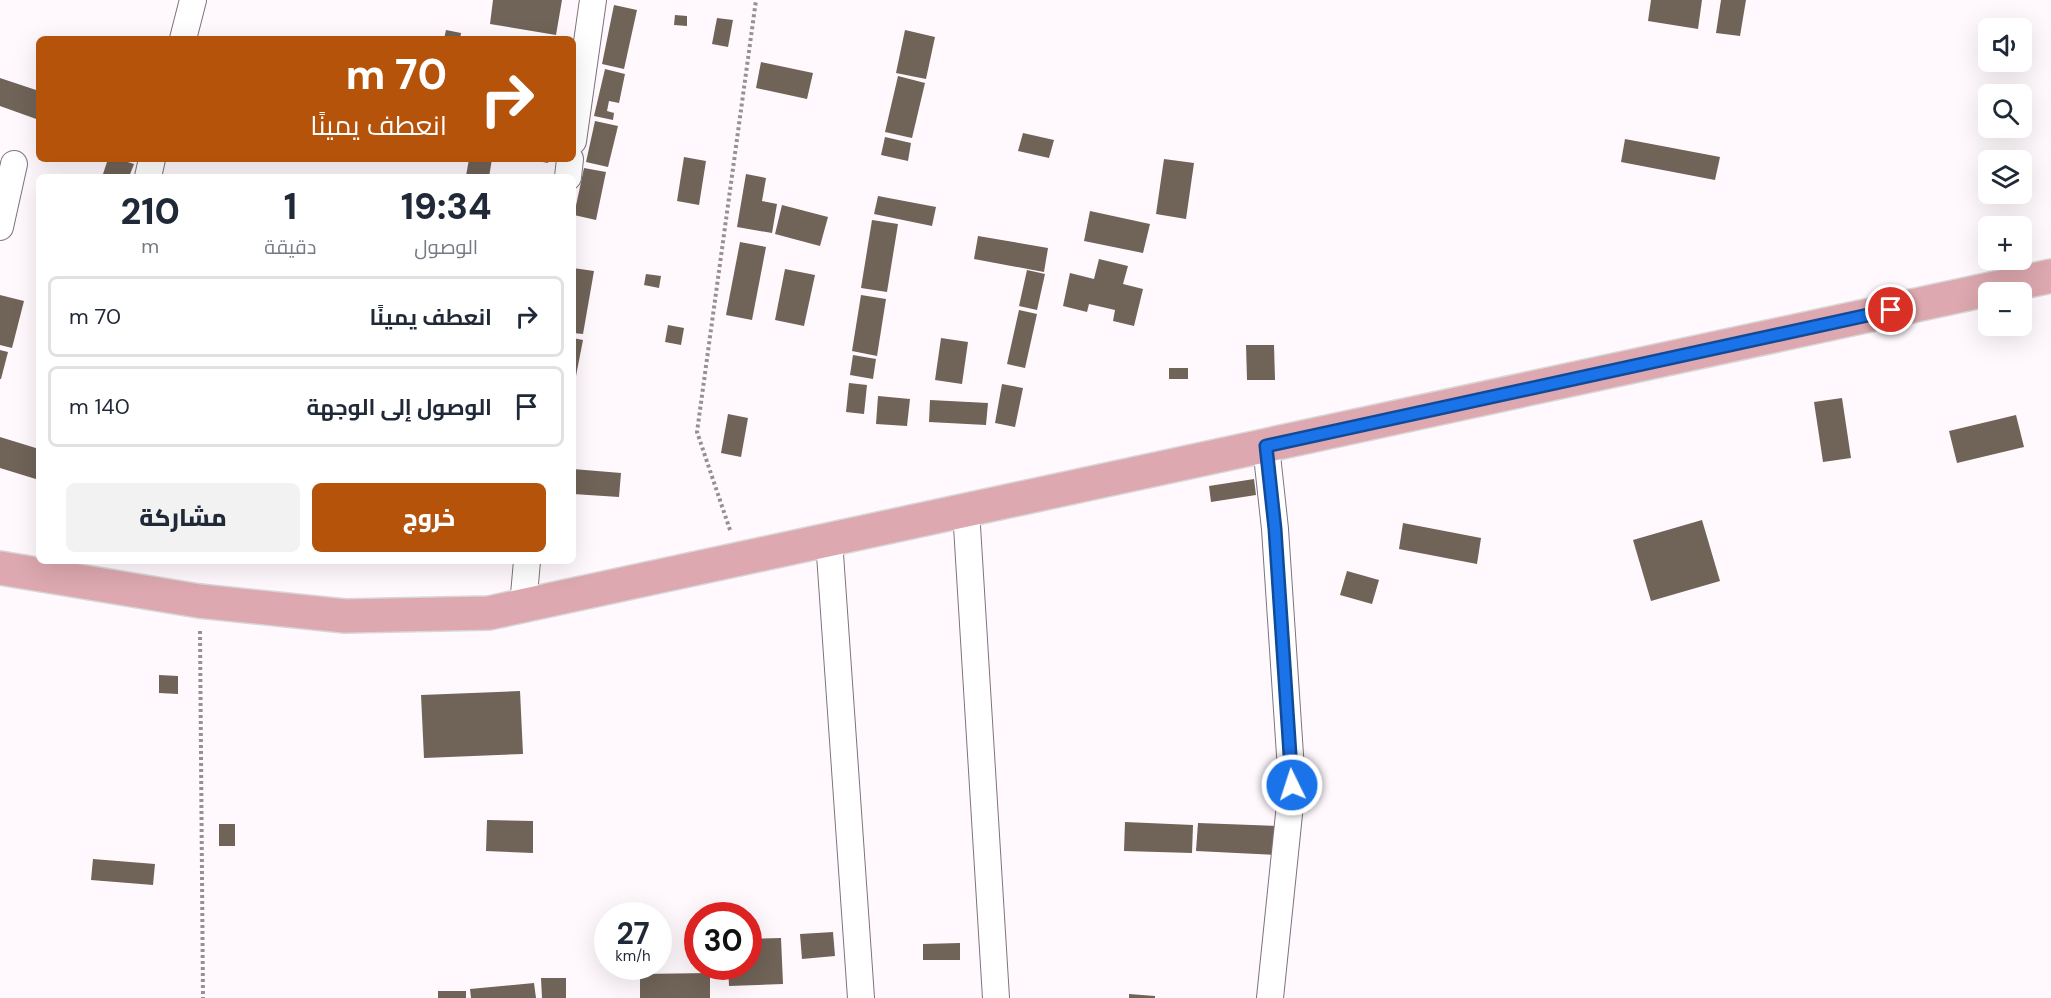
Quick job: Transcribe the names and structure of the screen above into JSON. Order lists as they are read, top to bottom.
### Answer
{
  "page": {
    "map_buttons": ["+", "−"],
    "turn": ["70 m", "انعطف يمينًا"],
    "eta": [
      "19:34",
      "الوصول",
      "1",
      "دقيقة",
      "210",
      "m"
    ],
    "list": [
      {
        "name": "انعطف يمينًا",
        "value": "70 m"
      },
      {
        "name": "الوصول إلى الوجهة",
        "value": "140 m"
      }
    ],
    "buttons": ["خروج", "مشاركة"],
    "speed": "27 km/h",
    "limit": "30"
  }
}
